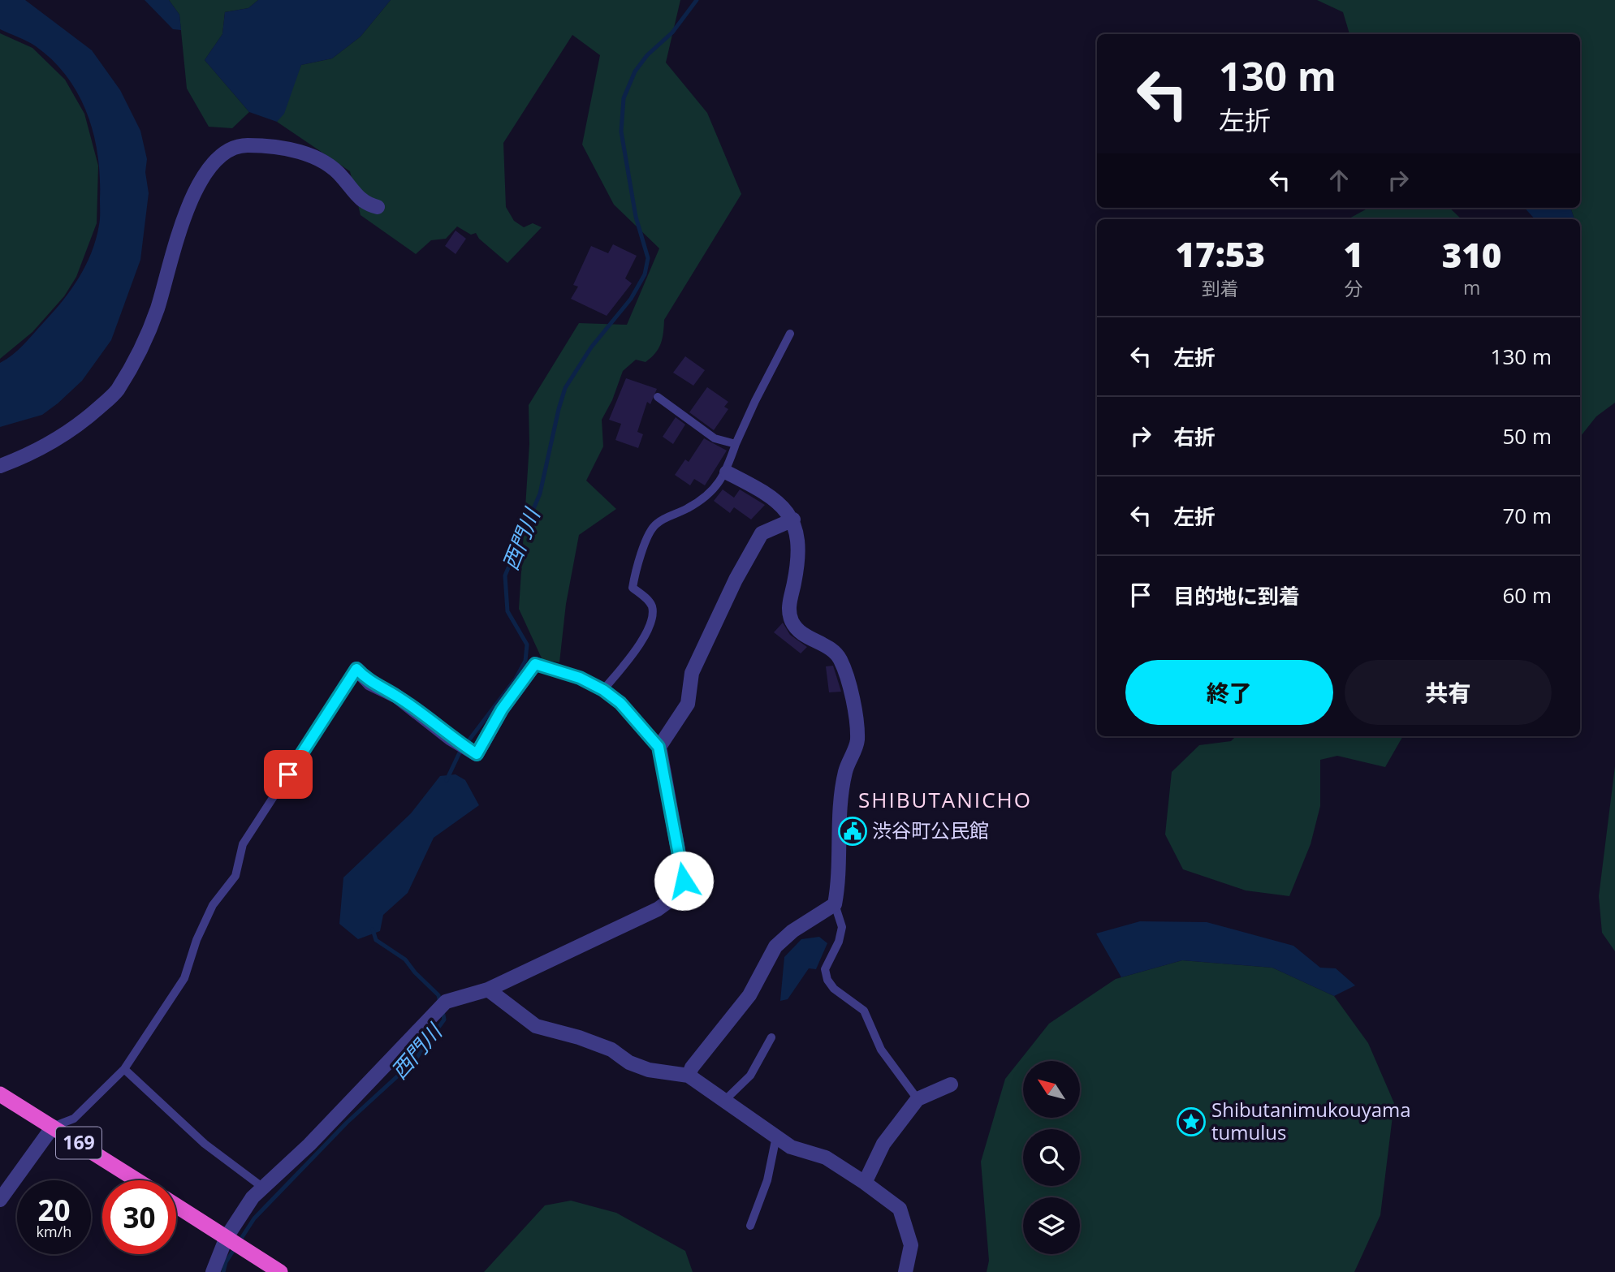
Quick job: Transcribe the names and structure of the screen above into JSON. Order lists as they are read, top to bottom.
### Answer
{
  "streets": {
    "highway": ["169"]
  },
  "districts": ["SHIBUTANICHO"],
  "water": ["西門川"],
  "places": {
    "public building": ["渋谷町公民館"],
    "place": ["Shibutanimukouyama tumulus"]
  },
  "north": "top left",
  "page": {
    "turn": ["130 m", "左折"],
    "eta": [
      "17:53",
      "到着",
      "1",
      "分",
      "310",
      "m"
    ],
    "list": [
      {
        "name": "左折",
        "value": "130 m"
      },
      {
        "name": "右折",
        "value": "50 m"
      },
      {
        "name": "左折",
        "value": "70 m"
      },
      {
        "name": "目的地に到着",
        "value": "60 m"
      }
    ],
    "buttons": ["終了", "共有"],
    "speed": "20 km/h",
    "limit": "30"
  }
}
